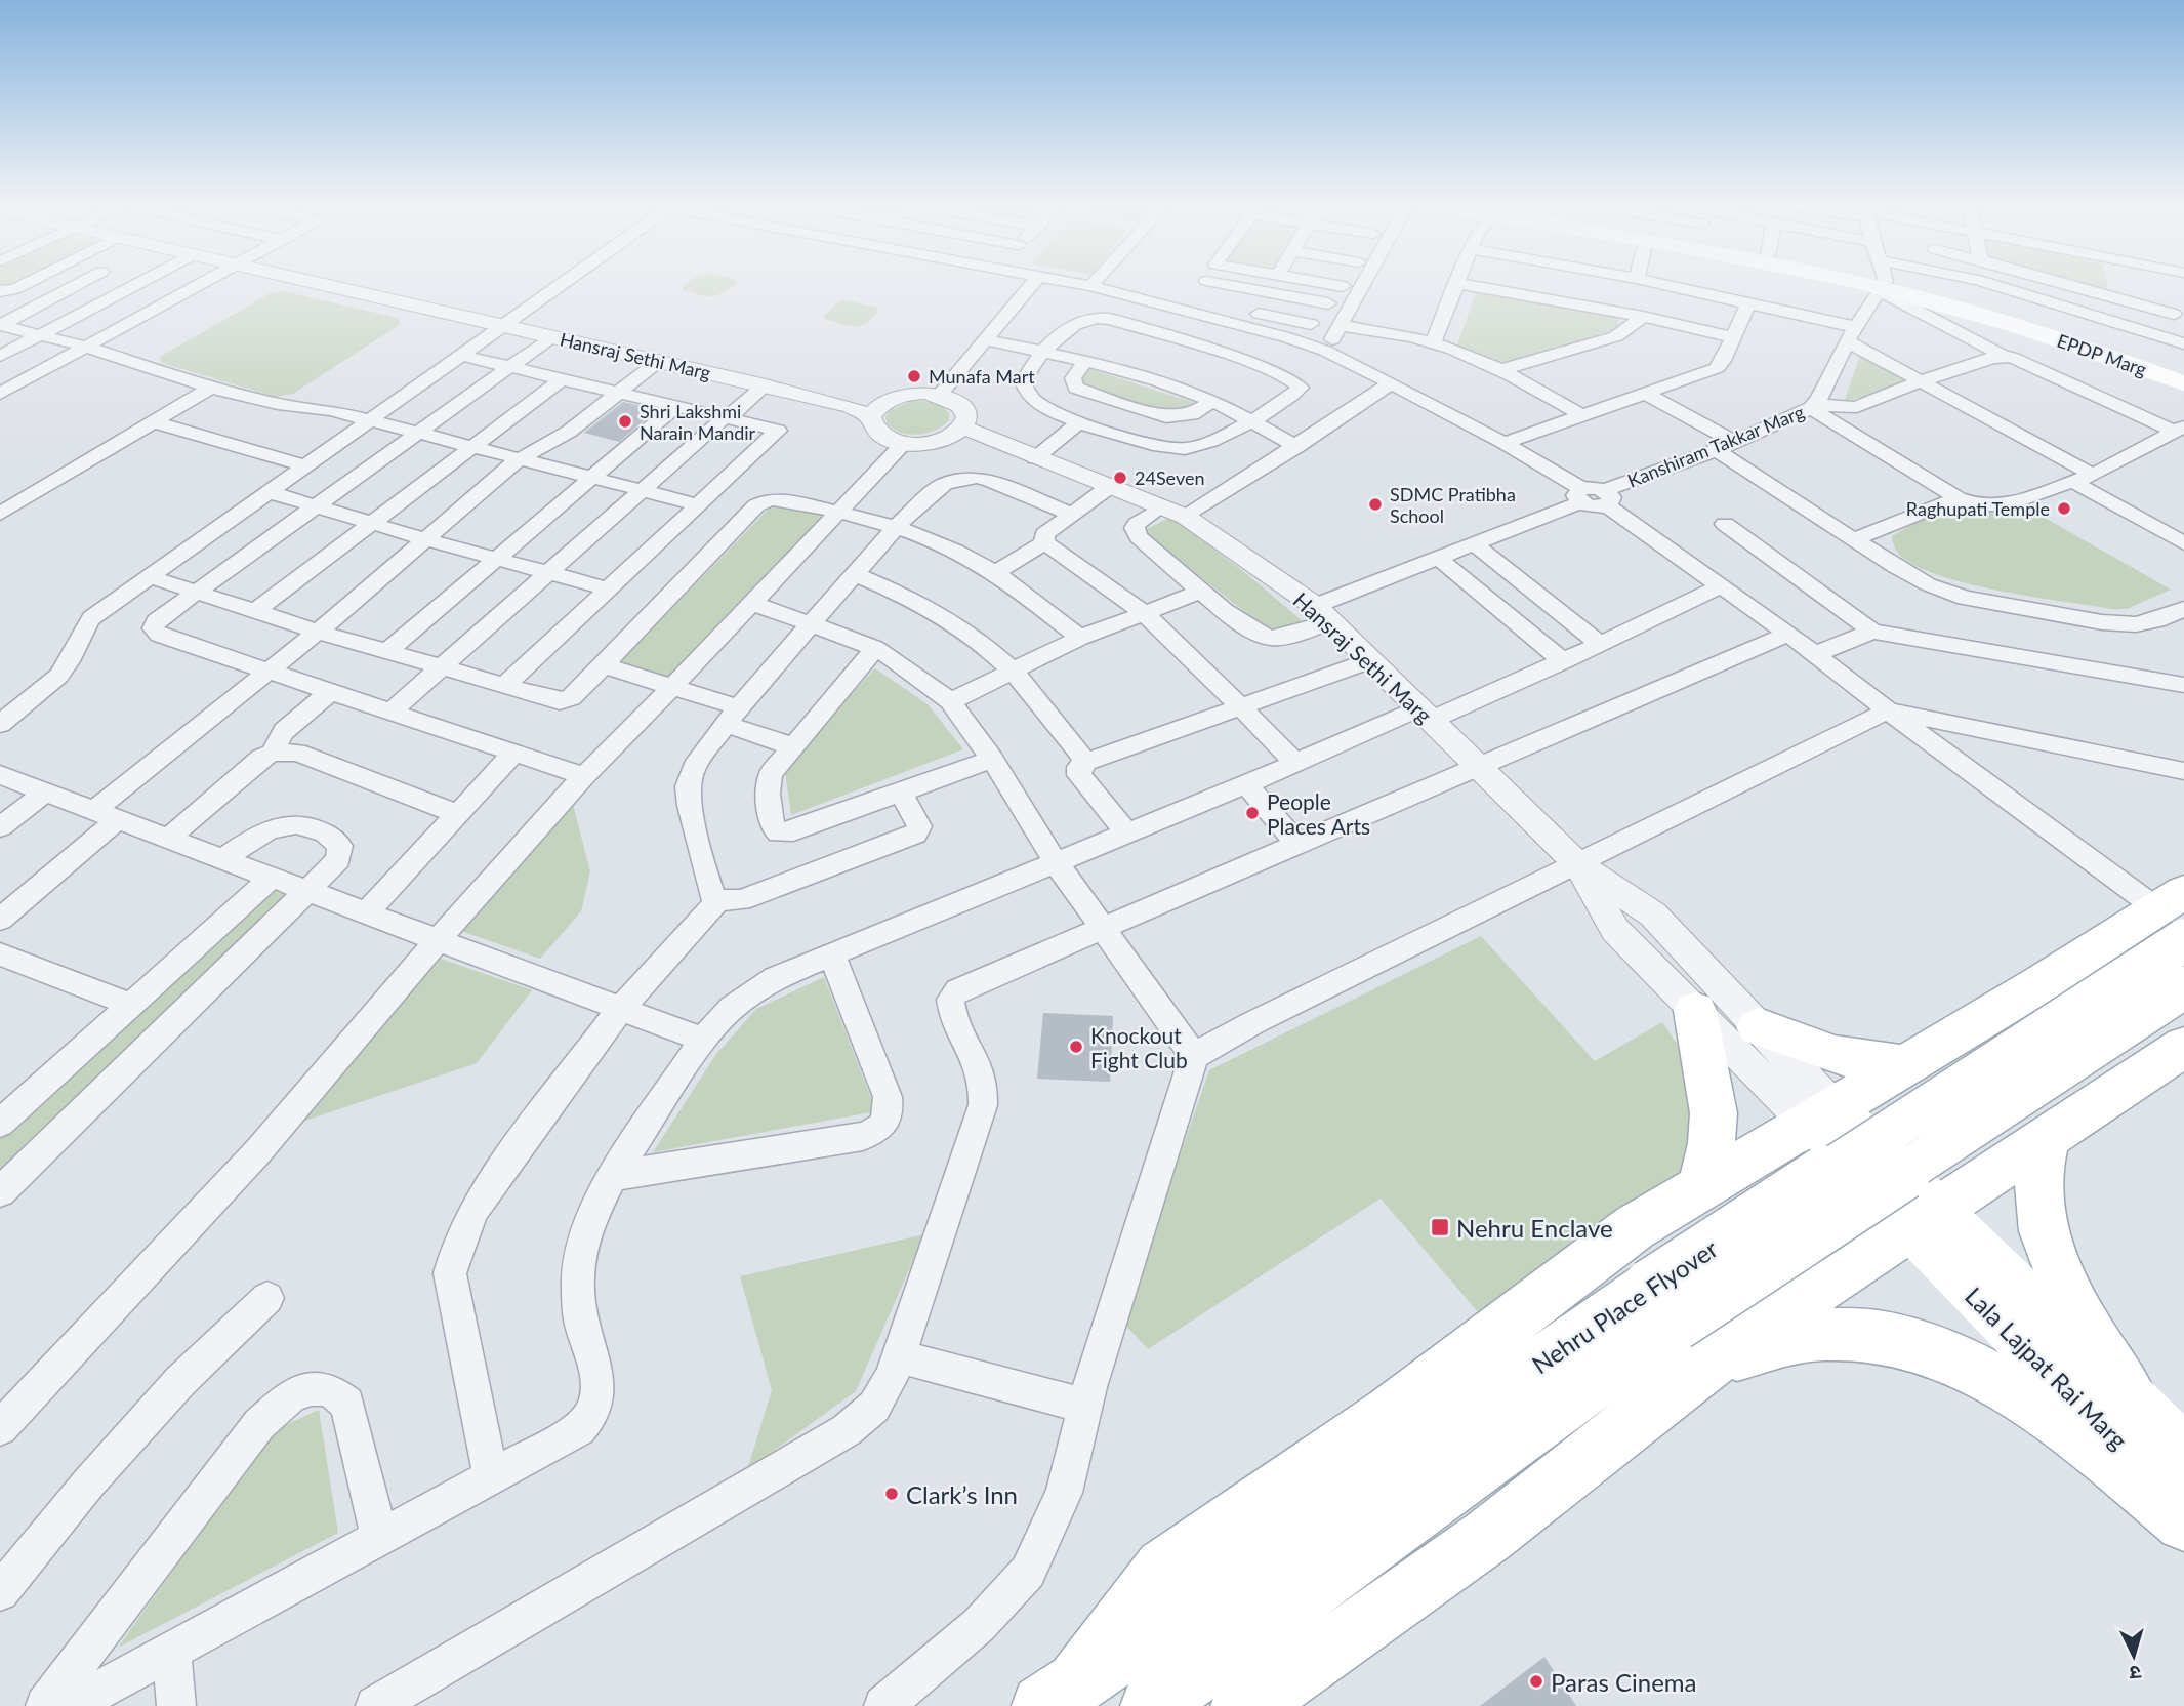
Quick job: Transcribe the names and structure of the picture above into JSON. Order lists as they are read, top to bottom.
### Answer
{
  "streets": {
    "main road": ["EPDP Marg", "Nehru Place Flyover", "Lala Lajpat Rai Marg"],
    "street": ["Hansraj Sethi Marg", "Kanshiram Takkar Marg"]
  },
  "places": {
    "other": [
      "Munafa Mart",
      "Shri Lakshmi Narain Mandir",
      "24Seven",
      "SDMC Pratibha School",
      "Raghupati Temple",
      "People Places Arts",
      "Knockout Fight Club",
      "Clark’s Inn",
      "Paras Cinema"
    ],
    "transit": ["Nehru Enclave"]
  },
  "north": "bottom"
}
